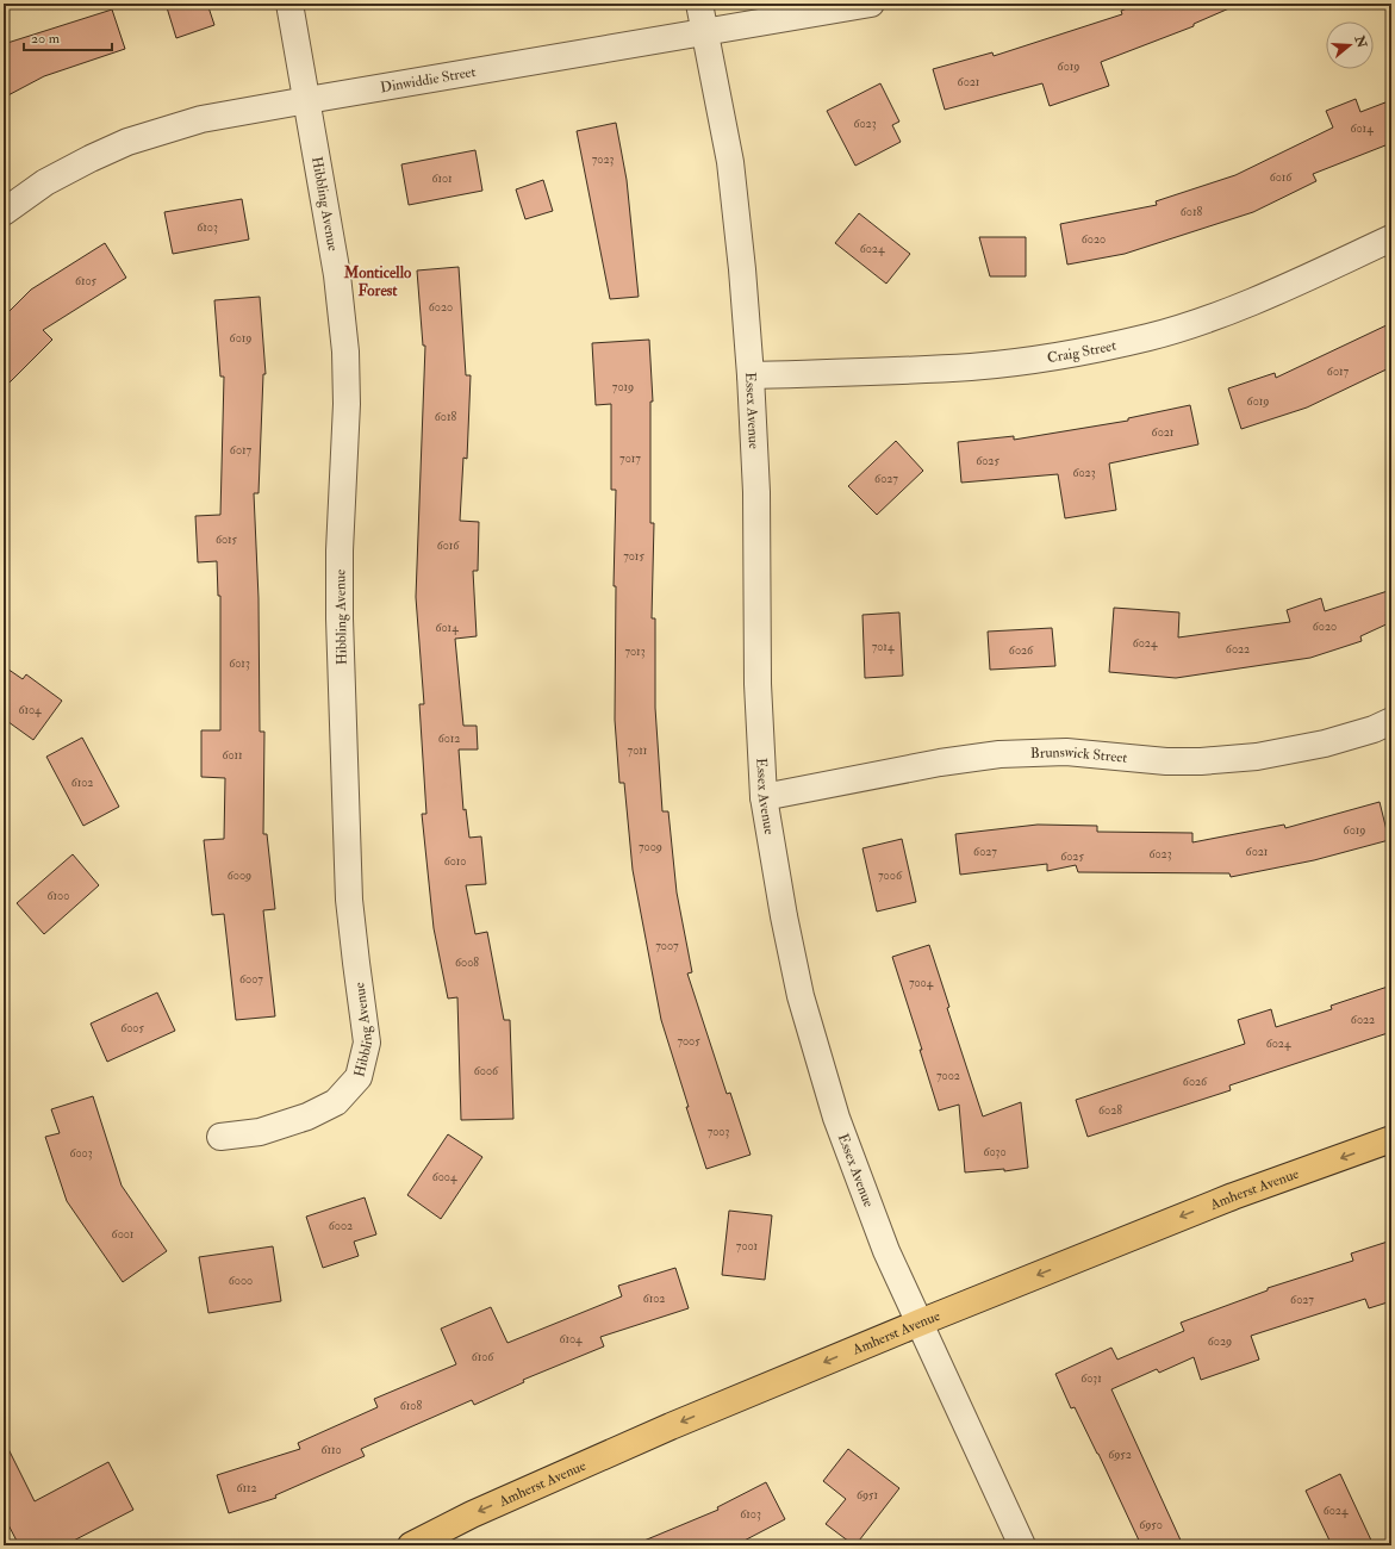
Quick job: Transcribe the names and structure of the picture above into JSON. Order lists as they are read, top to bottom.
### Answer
{
  "streets": {
    "main road": ["Amherst Avenue"],
    "street": [
      "Dinwiddie Street",
      "Hibbling Avenue",
      "Craig Street",
      "Essex Avenue",
      "Brunswick Street"
    ]
  },
  "crossings": [
    ["Dinwiddie Street", "Hibbling Avenue"],
    ["Dinwiddie Street", "Essex Avenue"],
    ["Craig Street", "Essex Avenue"],
    ["Essex Avenue", "Brunswick Street"],
    ["Essex Avenue", "Amherst Avenue"]
  ],
  "one_way": ["Amherst Avenue"],
  "districts": ["Monticello Forest"],
  "house_numbers": [
    "6019",
    "6021",
    "6023",
    "6014",
    "7023",
    "6016",
    "6101",
    "6018",
    "6103",
    "6020",
    "6024",
    "6105",
    "6020",
    "6019",
    "6017",
    "7019",
    "6019",
    "6018",
    "6021",
    "6017",
    "7017",
    "6025",
    "6023",
    "6027",
    "6015",
    "6016",
    "7015",
    "6020",
    "6014",
    "6024",
    "7014",
    "6022",
    "6026",
    "7013",
    "6013",
    "6104",
    "6012",
    "7011",
    "6011",
    "6102",
    "6019",
    "7009",
    "6027",
    "6021",
    "6023",
    "6025",
    "6010",
    "6009",
    "7006",
    "6100",
    "7007",
    "6008",
    "6007",
    "7004",
    "6022",
    "6005",
    "7005",
    "6024",
    "6006",
    "7002",
    "6026",
    "6028",
    "7003",
    "6030",
    "6003",
    "6004",
    "6002",
    "6001",
    "7001",
    "6000",
    "6102",
    "6027",
    "6104",
    "6029",
    "6106",
    "6031",
    "6108",
    "6110",
    "6952",
    "6112",
    "6951",
    "6024",
    "6103",
    "6950"
  ],
  "scale_bar": "20 m",
  "north": "right"
}
